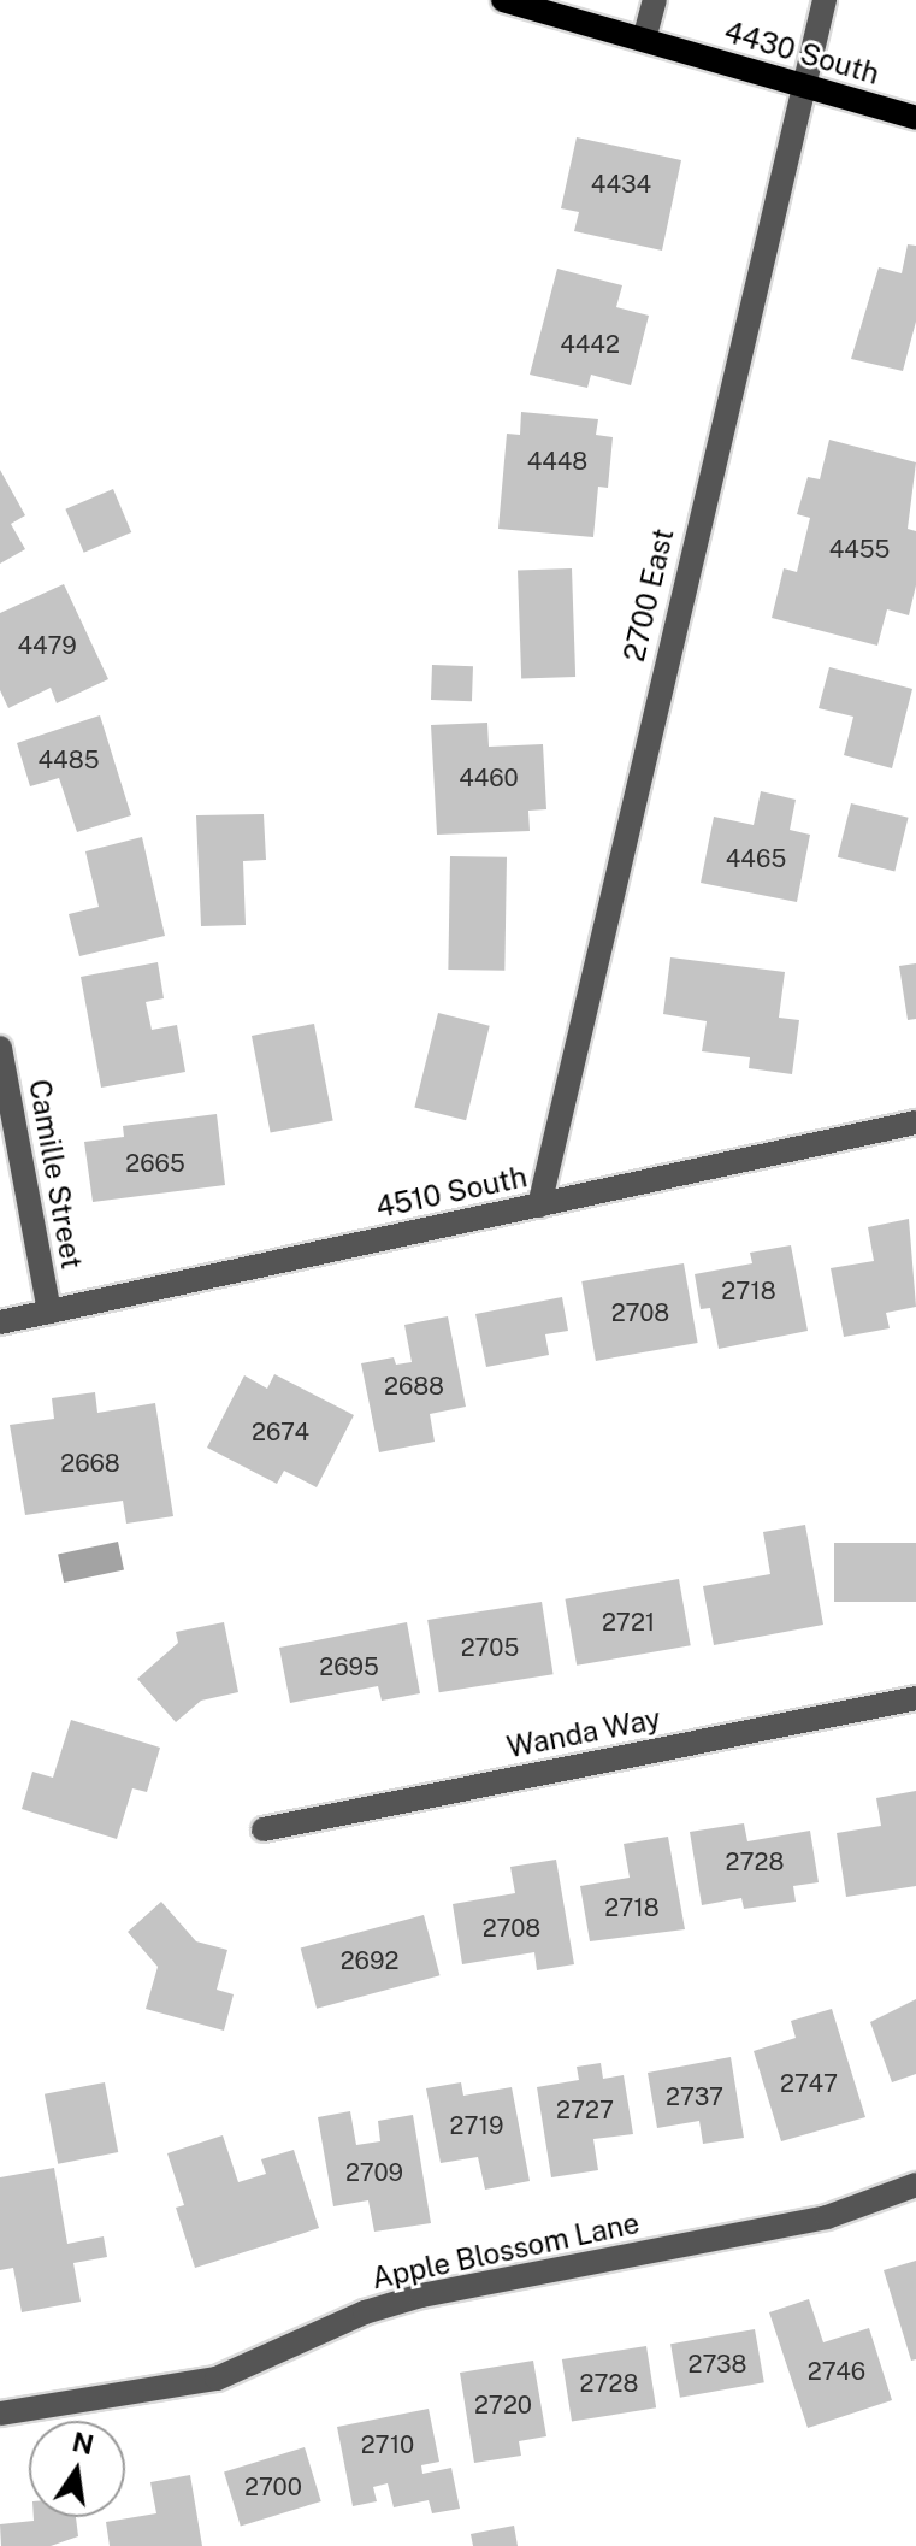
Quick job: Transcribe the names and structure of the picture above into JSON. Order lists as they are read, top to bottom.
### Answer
{
  "streets": {
    "main road": ["4430 South"],
    "street": [
      "2700 East",
      "Camille Street",
      "4510 South",
      "Wanda Way",
      "Apple Blossom Lane"
    ]
  },
  "crossings": [
    ["4430 South", "2700 East"],
    ["2700 East", "4510 South"],
    ["Camille Street", "4510 South"]
  ],
  "house_numbers": [
    "4434",
    "4442",
    "4448",
    "4455",
    "4479",
    "4485",
    "4460",
    "4465",
    "2665",
    "2718",
    "2708",
    "2688",
    "2674",
    "2668",
    "2721",
    "2705",
    "2695",
    "2728",
    "2718",
    "2708",
    "2692",
    "2747",
    "2737",
    "2727",
    "2719",
    "2709",
    "2738",
    "2746",
    "2728",
    "2720",
    "2710",
    "2700"
  ],
  "north": "top"
}
